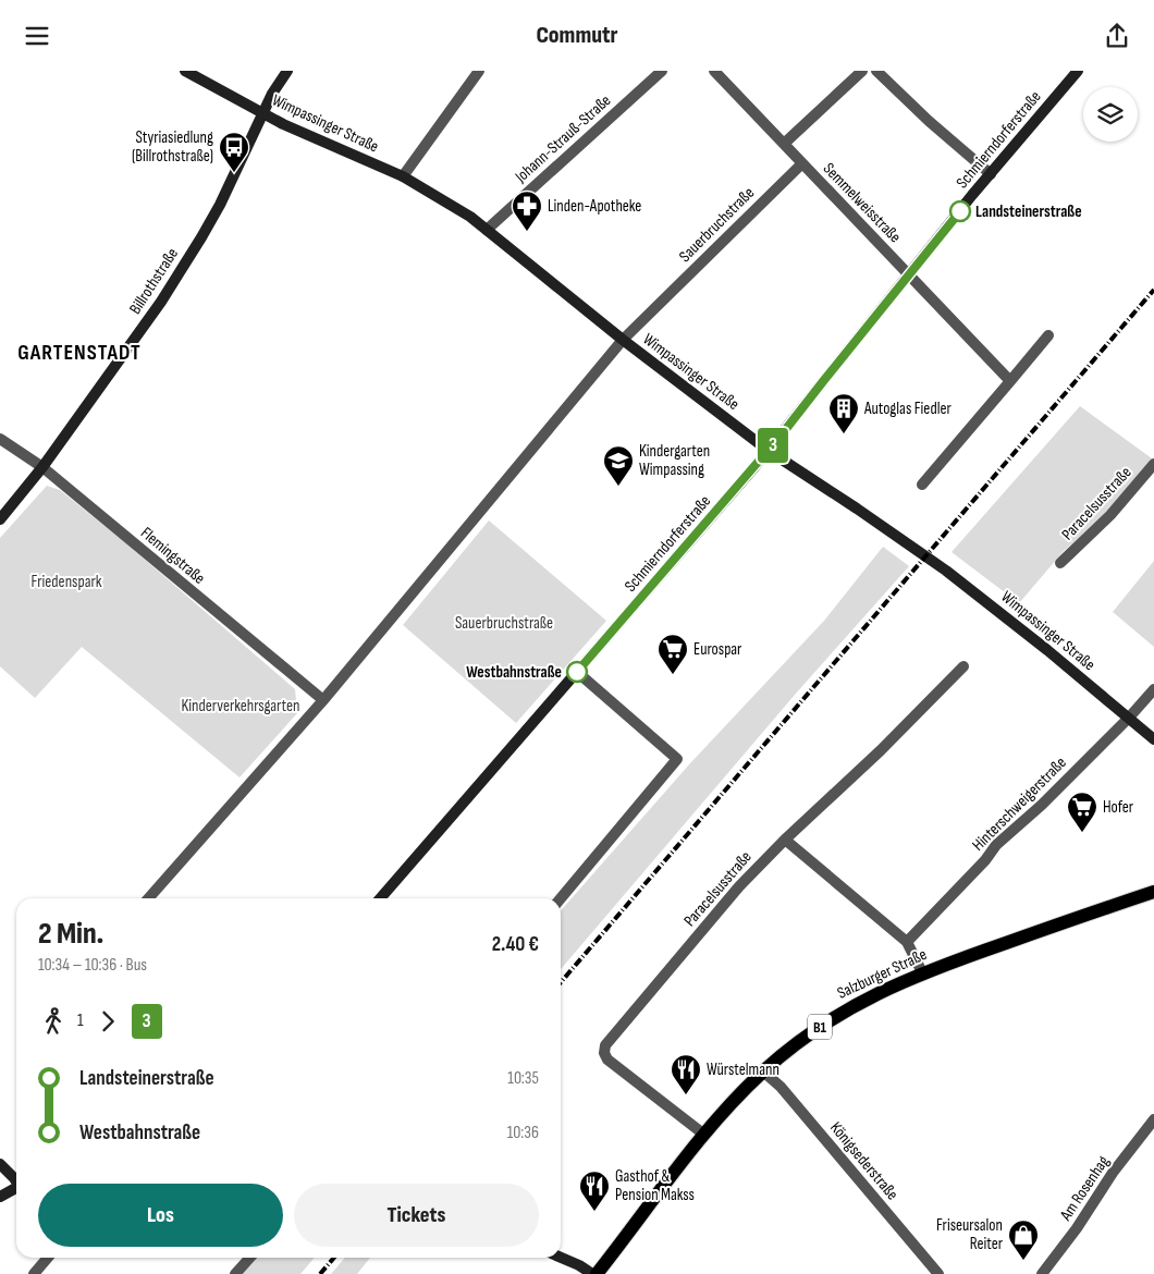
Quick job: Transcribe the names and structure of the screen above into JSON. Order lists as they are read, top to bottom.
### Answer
{
  "streets": {
    "main road": ["Salzburger Straße", "B1"],
    "street": [
      "Wimpassinger Straße",
      "Johann-Strauß-Straße",
      "Schmierndorferstraße",
      "Semmelweisstraße",
      "Sauerbruchstraße",
      "Billrothstraße",
      "Paracelsusstraße",
      "Flemingstraße",
      "Hinterschweigerstraße",
      "Königsederstraße",
      "Am Rosenhag"
    ]
  },
  "crossings": [
    ["Wimpassinger Straße", "Johann-Strauß-Straße"],
    ["Wimpassinger Straße", "Schmierndorferstraße"],
    ["Wimpassinger Straße", "Sauerbruchstraße"],
    ["Wimpassinger Straße", "Billrothstraße"],
    ["Wimpassinger Straße", "Hinterschweigerstraße"],
    ["Schmierndorferstraße", "Semmelweisstraße"],
    ["Semmelweisstraße", "Sauerbruchstraße"],
    ["Sauerbruchstraße", "Flemingstraße"],
    ["Billrothstraße", "Flemingstraße"],
    ["Paracelsusstraße", "Salzburger Straße"],
    ["Salzburger Straße", "Königsederstraße"]
  ],
  "districts": ["GARTENSTADT"],
  "parks": ["Friedenspark", "Sauerbruchstraße", "Kinderverkehrsgarten"],
  "places": {
    "bus stop": ["Styriasiedlung (Billrothstraße)"],
    "other": ["Landsteinerstraße", "Westbahnstraße"],
    "pharmacy": ["Linden-Apotheke"],
    "building": ["Autoglas Fiedler"],
    "school or university": ["Kindergarten Wimpassing"],
    "supermarket": ["Eurospar", "Hofer"],
    "restaurant": ["Würstelmann", "Gasthof & Pension Makss"],
    "shop": ["Friseursalon Reiter"]
  },
  "lines": ["bus line 3"],
  "page": {
    "header": "Commutr",
    "on_map": "3",
    "heading": ["2 Min.", "10:34 – 10:36 · Bus", "2.40 €"],
    "legs": ["1", "3"],
    "list": [
      {
        "name": "Landsteinerstraße",
        "value": "10:35"
      },
      {
        "name": "Westbahnstraße",
        "value": "10:36"
      }
    ],
    "buttons": ["Los", "Tickets"]
  }
}
